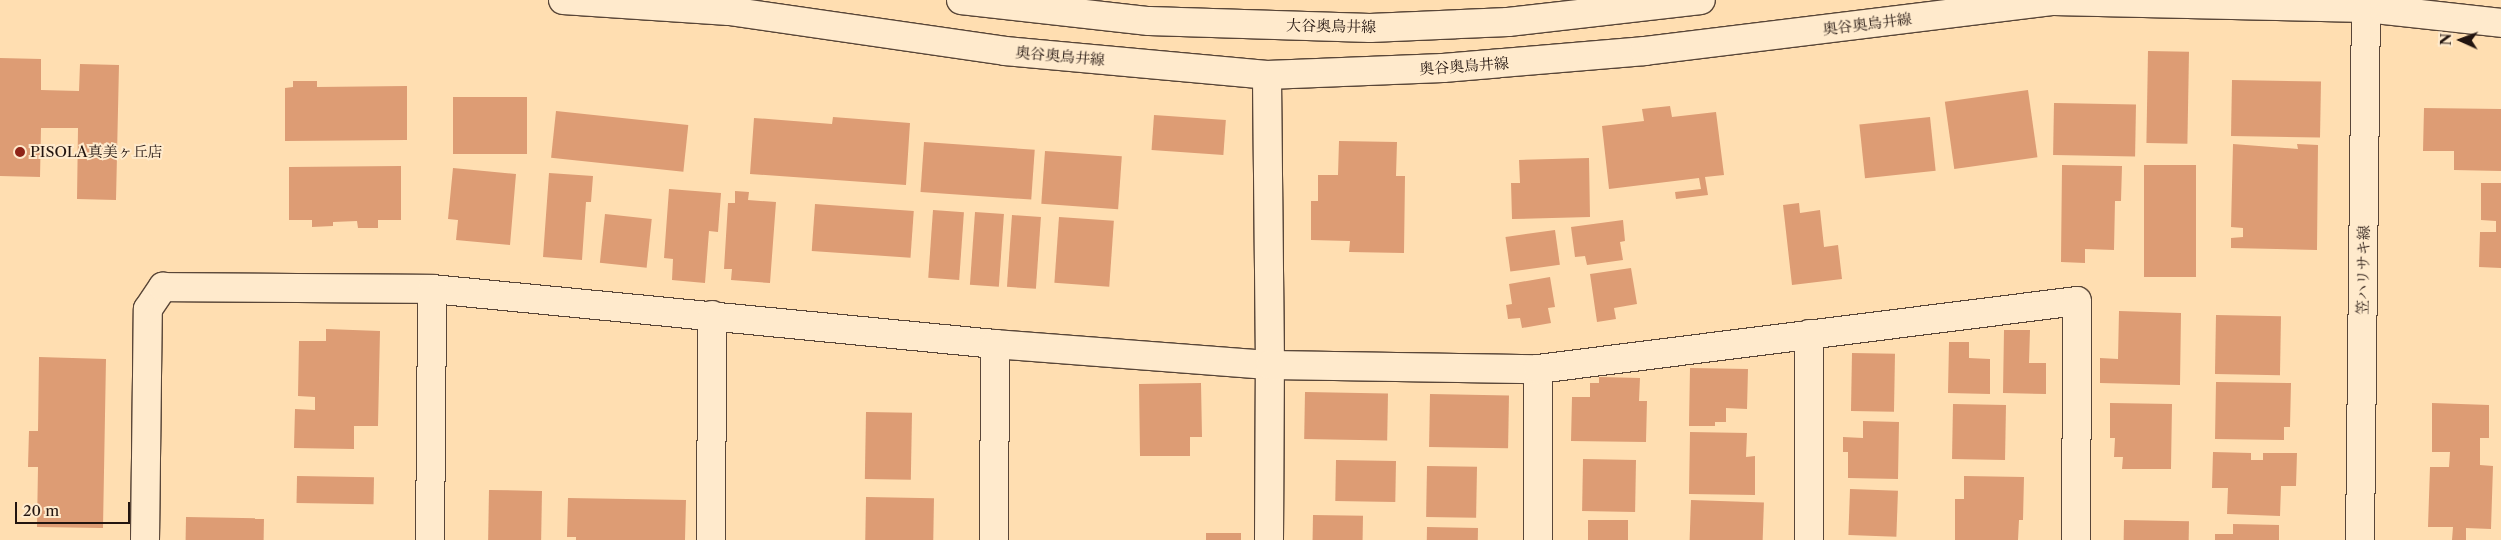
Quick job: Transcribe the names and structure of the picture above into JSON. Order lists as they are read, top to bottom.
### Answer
{
  "streets": {
    "street": ["奥谷奥鳥井線", "大谷奥鳥井線", "笠ハリサキ線"]
  },
  "crossings": [
    ["奥谷奥鳥井線", "笠ハリサキ線"]
  ],
  "places": ["PISOLA真美ヶ丘店"],
  "scale_bar": "20 m",
  "north": "left"
}
